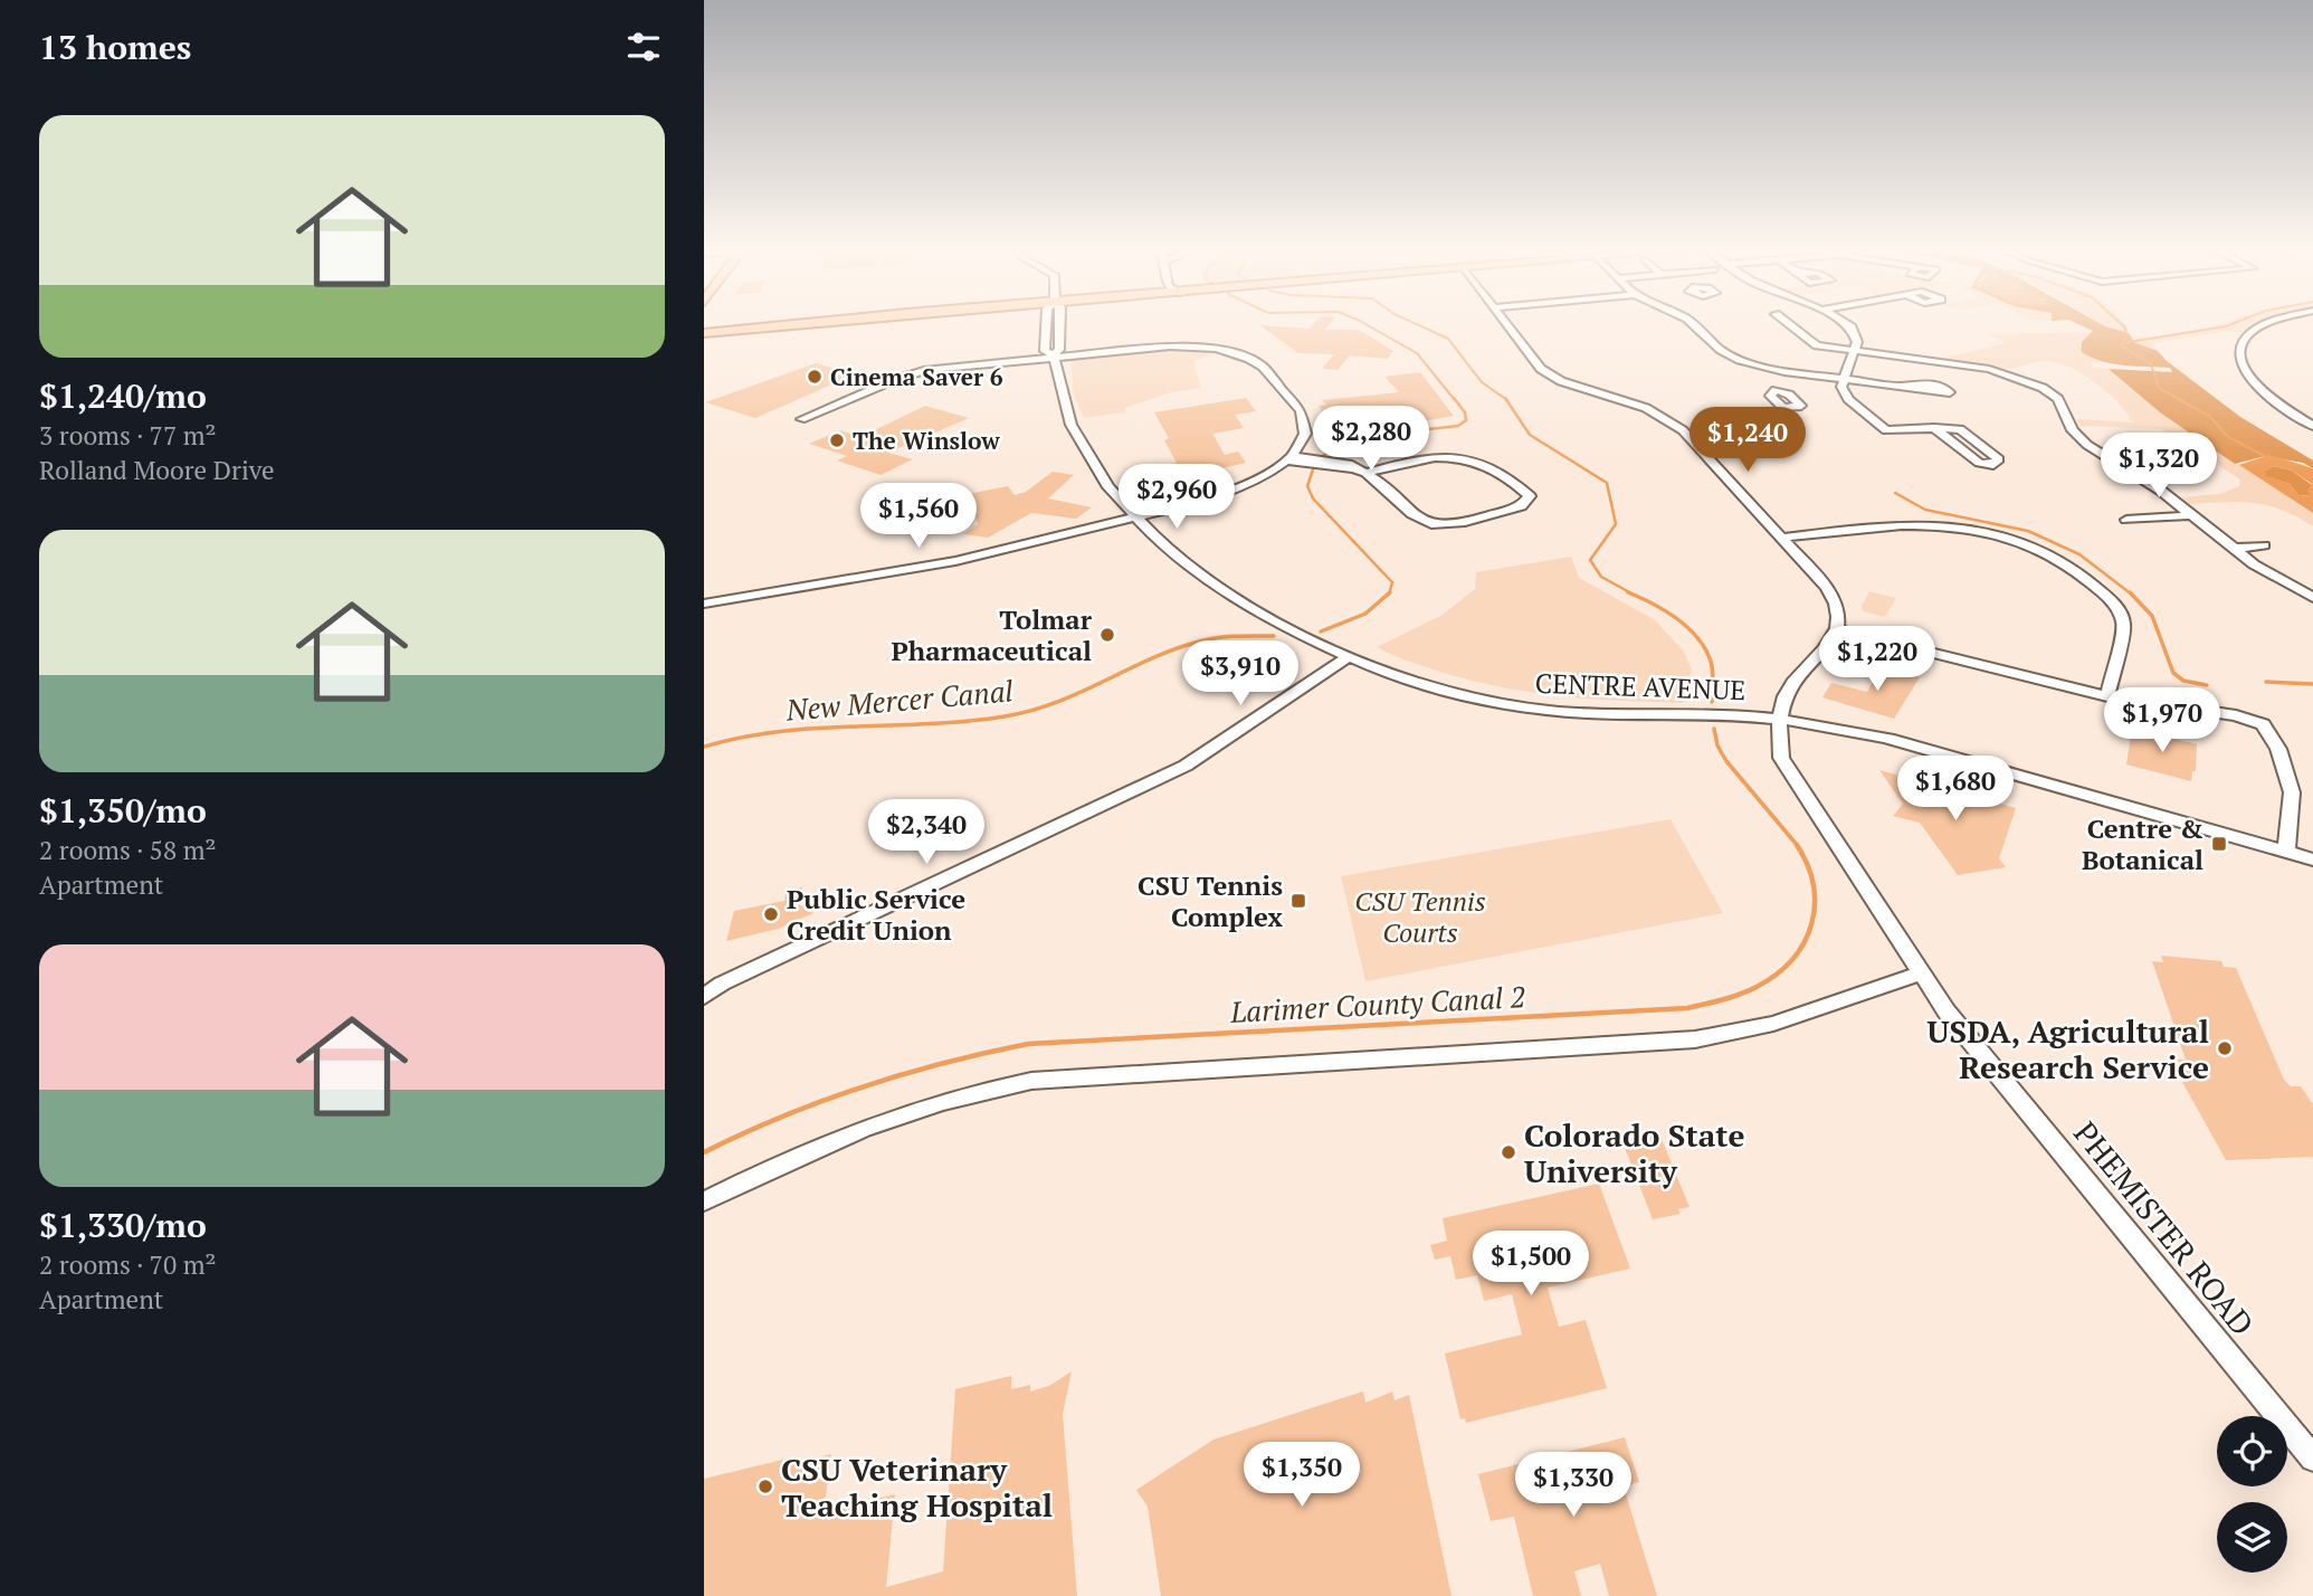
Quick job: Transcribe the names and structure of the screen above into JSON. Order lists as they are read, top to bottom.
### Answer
{
  "streets": {
    "street": ["CENTRE AVENUE", "PHEMISTER ROAD"]
  },
  "crossings": [
    ["CENTRE AVENUE", "PHEMISTER ROAD"]
  ],
  "water": ["New Mercer Canal", "Larimer County Canal 2"],
  "parks": ["CSU Tennis Courts"],
  "places": {
    "other": [
      "Cinema Saver 6",
      "The Winslow",
      "Tolmar Pharmaceutical",
      "Public Service Credit Union",
      "USDA, Agricultural Research Service",
      "Colorado State University",
      "CSU Veterinary Teaching Hospital"
    ],
    "transit": ["Centre & Botanical", "CSU Tennis Complex"]
  },
  "page": {
    "heading": "13 homes",
    "list": [
      {
        "name": "$1,240/mo",
        "note": "3 rooms · 77 m² · Rolland Moore Drive"
      },
      {
        "name": "$1,350/mo",
        "note": "2 rooms · 58 m² · Apartment"
      },
      {
        "name": "$1,330/mo",
        "note": "2 rooms · 70 m² · Apartment"
      }
    ],
    "price": [
      "$2,280",
      "$1,240",
      "$1,320",
      "$2,960",
      "$1,560",
      "$1,220",
      "$3,910",
      "$1,970",
      "$1,680",
      "$2,340",
      "$1,500",
      "$1,350",
      "$1,330"
    ]
  }
}
